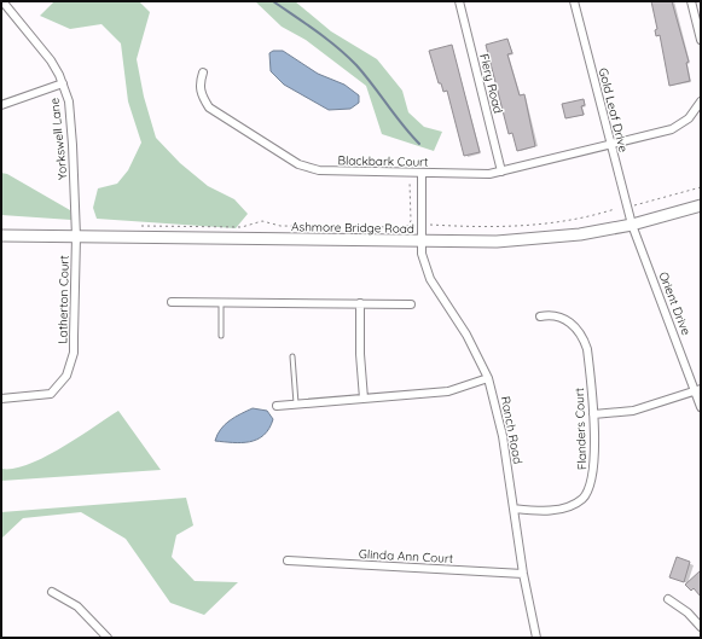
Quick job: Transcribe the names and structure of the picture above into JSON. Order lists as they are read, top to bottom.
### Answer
{
  "streets": {
    "main road": ["Ashmore Bridge Road"],
    "street": [
      "Fiery Road",
      "Gold Leaf Drive",
      "Yorkswell Lane",
      "Blackbark Court",
      "Latherton Court",
      "Orient Drive",
      "Flanders Court",
      "Ranch Road",
      "Glinda Ann Court"
    ]
  },
  "crossings": [
    ["Fiery Road", "Blackbark Court"],
    ["Gold Leaf Drive", "Blackbark Court"],
    ["Gold Leaf Drive", "Ashmore Bridge Road"],
    ["Gold Leaf Drive", "Orient Drive"],
    ["Yorkswell Lane", "Ashmore Bridge Road"],
    ["Yorkswell Lane", "Latherton Court"],
    ["Blackbark Court", "Ranch Road"],
    ["Ashmore Bridge Road", "Latherton Court"],
    ["Ashmore Bridge Road", "Orient Drive"],
    ["Ashmore Bridge Road", "Ranch Road"],
    ["Flanders Court", "Ranch Road"],
    ["Ranch Road", "Glinda Ann Court"]
  ]
}
